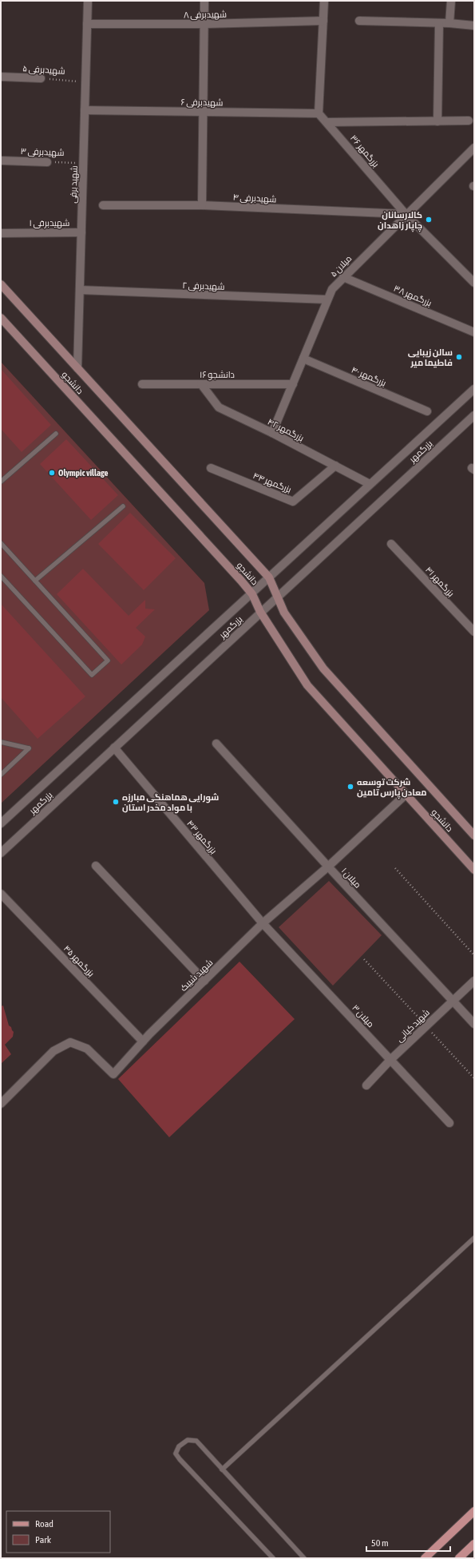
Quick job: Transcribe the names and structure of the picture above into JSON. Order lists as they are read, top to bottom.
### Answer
{
  "streets": {
    "main road": ["دانشجو"],
    "street": [
      "شهیدبرفی ۸",
      "شهیدبرفی ۵",
      "شهیدبرفی ۶",
      "بزرگمهر ۳۶",
      "شهیدبرفی ۳",
      "شهید برفی",
      "شهیدبرفی ۴",
      "شهیدبرفی ۱",
      "میلان ۵",
      "شهیدبرفی ۲",
      "بزرگمهر ۳۸",
      "دانشجو ۱۶",
      "بزرگمهر ۴۰",
      "بزرگمهر ۴۲",
      "بزرگمهر",
      "بزرگمهر ۴۴",
      "بزرگمهر ۴۱",
      "بزرگمهر ۴۳",
      "میلان ۱",
      "بزرگمهر ۴۵",
      "شهید شیبک",
      "میلان ۳",
      "شهید کیانی"
    ]
  },
  "crossings": [
    ["شهیدبرفی ۸", "شهید برفی"],
    ["شهیدبرفی ۵", "شهید برفی"],
    ["شهیدبرفی ۶", "بزرگمهر ۳۶"],
    ["شهیدبرفی ۶", "شهید برفی"],
    ["بزرگمهر ۳۶", "شهیدبرفی ۴"],
    ["بزرگمهر ۳۶", "میلان ۵"],
    ["شهیدبرفی ۳", "شهید برفی"],
    ["شهید برفی", "شهیدبرفی ۱"],
    ["شهید برفی", "شهیدبرفی ۲"],
    ["شهید برفی", "دانشجو"],
    ["شهیدبرفی ۴", "میلان ۵"],
    ["میلان ۵", "شهیدبرفی ۲"],
    ["میلان ۵", "بزرگمهر ۳۸"],
    ["میلان ۵", "دانشجو ۱۶"],
    ["میلان ۵", "بزرگمهر ۴۰"],
    ["میلان ۵", "بزرگمهر ۴۲"],
    ["دانشجو ۱۶", "بزرگمهر ۴۲"],
    ["دانشجو", "بزرگمهر"],
    ["دانشجو", "شهید شیبک"],
    ["بزرگمهر ۴۲", "بزرگمهر"],
    ["بزرگمهر ۴۲", "بزرگمهر ۴۴"],
    ["بزرگمهر", "بزرگمهر ۴۳"],
    ["بزرگمهر ۴۳", "شهید شیبک"],
    ["بزرگمهر ۴۳", "میلان ۳"],
    ["میلان ۱", "شهید شیبک"],
    ["میلان ۱", "شهید کیانی"],
    ["بزرگمهر ۴۵", "شهید شیبک"],
    ["شهید شیبک", "میلان ۳"],
    ["میلان ۳", "شهید کیانی"]
  ],
  "places": [
    "کالارسانان چاپار زاهدان",
    "سالن زیبایی فاطیما میر",
    "Olympic village",
    "شرکت توسعه معادن پارس تامین",
    "شورایی هماهنگی مبارزه با مواد مخدر استان"
  ],
  "legend": ["Road", "Park"],
  "scale_bar": "50 m"
}
